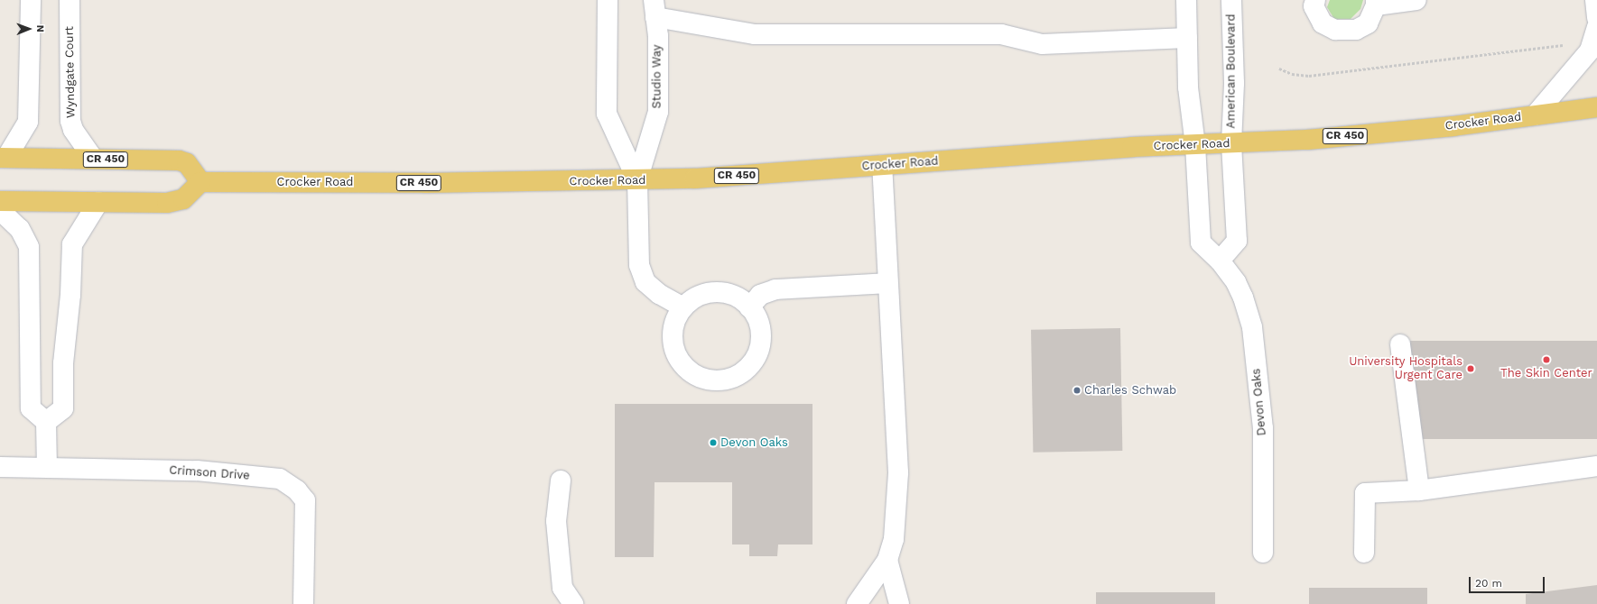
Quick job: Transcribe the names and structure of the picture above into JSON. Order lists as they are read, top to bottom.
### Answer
{
  "streets": {
    "main road": ["Crocker Road", "CR 450"],
    "street": [
      "American Boulevard",
      "Wyndgate Court",
      "Studio Way",
      "Devon Oaks",
      "Crimson Drive"
    ]
  },
  "crossings": [
    ["American Boulevard", "Crocker Road"],
    ["Wyndgate Court", "CR 450"],
    ["Studio Way", "Crocker Road"],
    ["Crocker Road", "CR 450"],
    ["Crocker Road", "Devon Oaks"]
  ],
  "places": [
    "The Skin Center",
    "University Hospitals Urgent Care",
    "Charles Schwab",
    "Devon Oaks"
  ],
  "scale_bar": "20 m",
  "north": "right"
}
